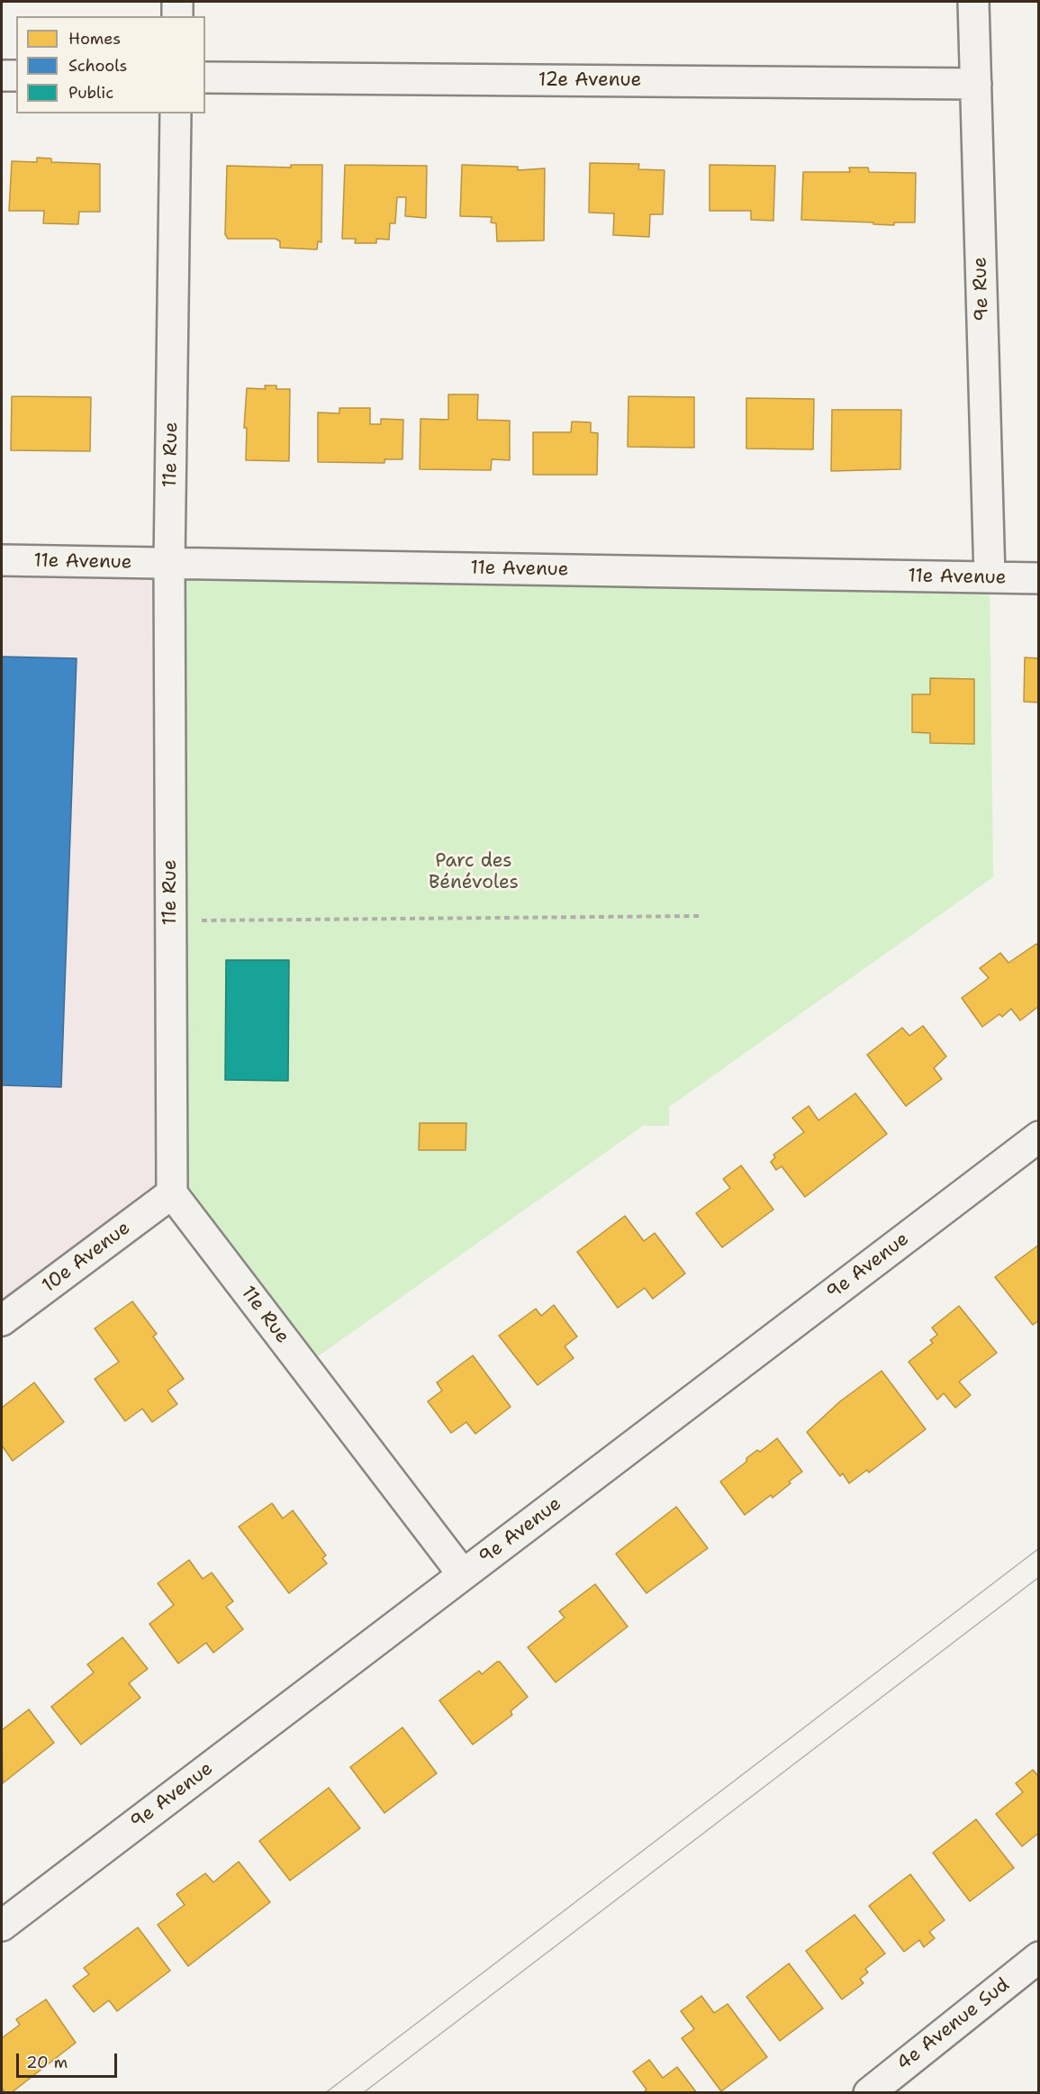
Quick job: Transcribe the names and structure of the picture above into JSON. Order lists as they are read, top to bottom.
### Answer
{
  "streets": {
    "street": [
      "12e Avenue",
      "9e Rue",
      "11e Rue",
      "11e Avenue",
      "10e Avenue",
      "9e Avenue",
      "4e Avenue Sud"
    ]
  },
  "crossings": [
    ["12e Avenue", "9e Rue"],
    ["9e Rue", "11e Avenue"],
    ["11e Rue", "11e Avenue"],
    ["11e Rue", "10e Avenue"],
    ["11e Rue", "9e Avenue"]
  ],
  "parks": ["Parc des Bénévoles"],
  "legend": ["Homes", "Schools", "Public"],
  "scale_bar": "20 m"
}
